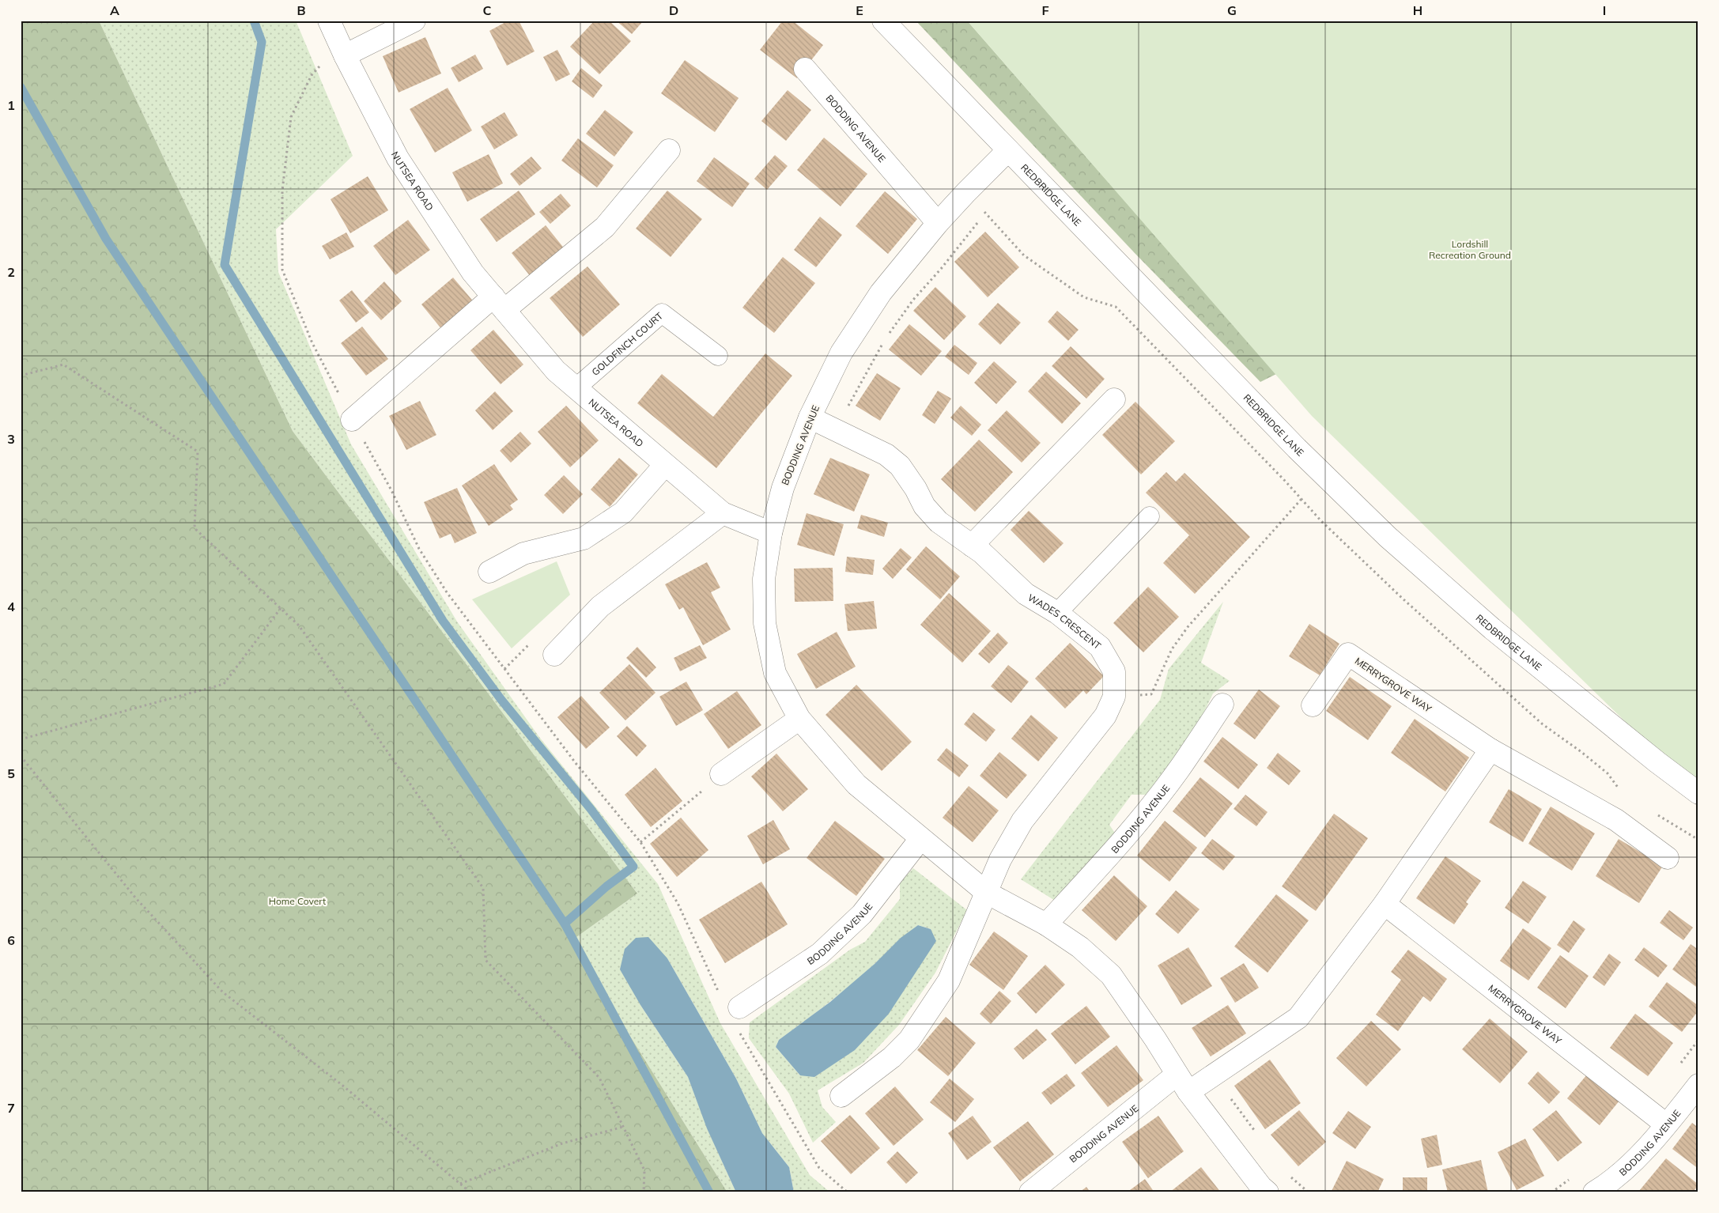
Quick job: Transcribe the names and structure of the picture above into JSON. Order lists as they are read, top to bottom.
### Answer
{
  "streets": {
    "street": [
      "BODDING AVENUE",
      "NUTSEA ROAD",
      "REDBRIDGE LANE",
      "WADES CRESCENT",
      "MERRYGROVE WAY"
    ],
    "lane": ["GOLDFINCH COURT"]
  },
  "crossings": [
    ["BODDING AVENUE", "NUTSEA ROAD"],
    ["BODDING AVENUE", "REDBRIDGE LANE"],
    ["BODDING AVENUE", "WADES CRESCENT"],
    ["BODDING AVENUE", "MERRYGROVE WAY"],
    ["NUTSEA ROAD", "GOLDFINCH COURT"]
  ],
  "parks": ["Lordshill Recreation Ground", "Home Covert"],
  "grid": {
    "columns": [
      "A",
      "B",
      "C",
      "D",
      "E",
      "F",
      "G",
      "H",
      "I"
    ],
    "rows": [
      "1",
      "2",
      "3",
      "4",
      "5",
      "6",
      "7"
    ]
  }
}
